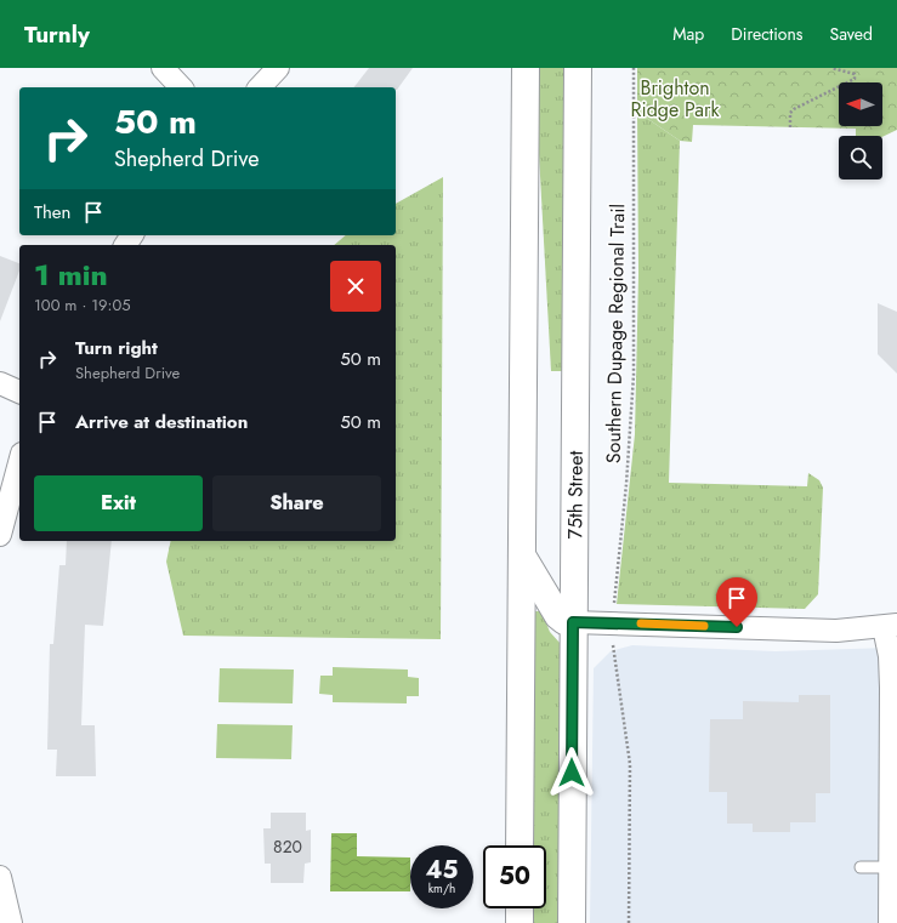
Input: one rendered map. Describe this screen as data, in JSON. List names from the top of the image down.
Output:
{
  "streets": {
    "main road": ["75th Street"],
    "path": ["Southern Dupage Regional Trail"]
  },
  "parks": ["Brighton Ridge Park"],
  "house_numbers": ["820"],
  "north": "left",
  "page": {
    "header": "Turnly",
    "nav": ["Map", "Directions", "Saved"],
    "turn": ["50 m", "Shepherd Drive"],
    "then": "Then",
    "heading": ["1 min", "100 m · 19:05"],
    "list": [
      {
        "name": "Turn right",
        "note": "Shepherd Drive",
        "value": "50 m"
      },
      {
        "name": "Arrive at destination",
        "value": "50 m"
      }
    ],
    "buttons": ["Exit", "Share"],
    "speed": "45 km/h",
    "limit": "50"
  }
}
